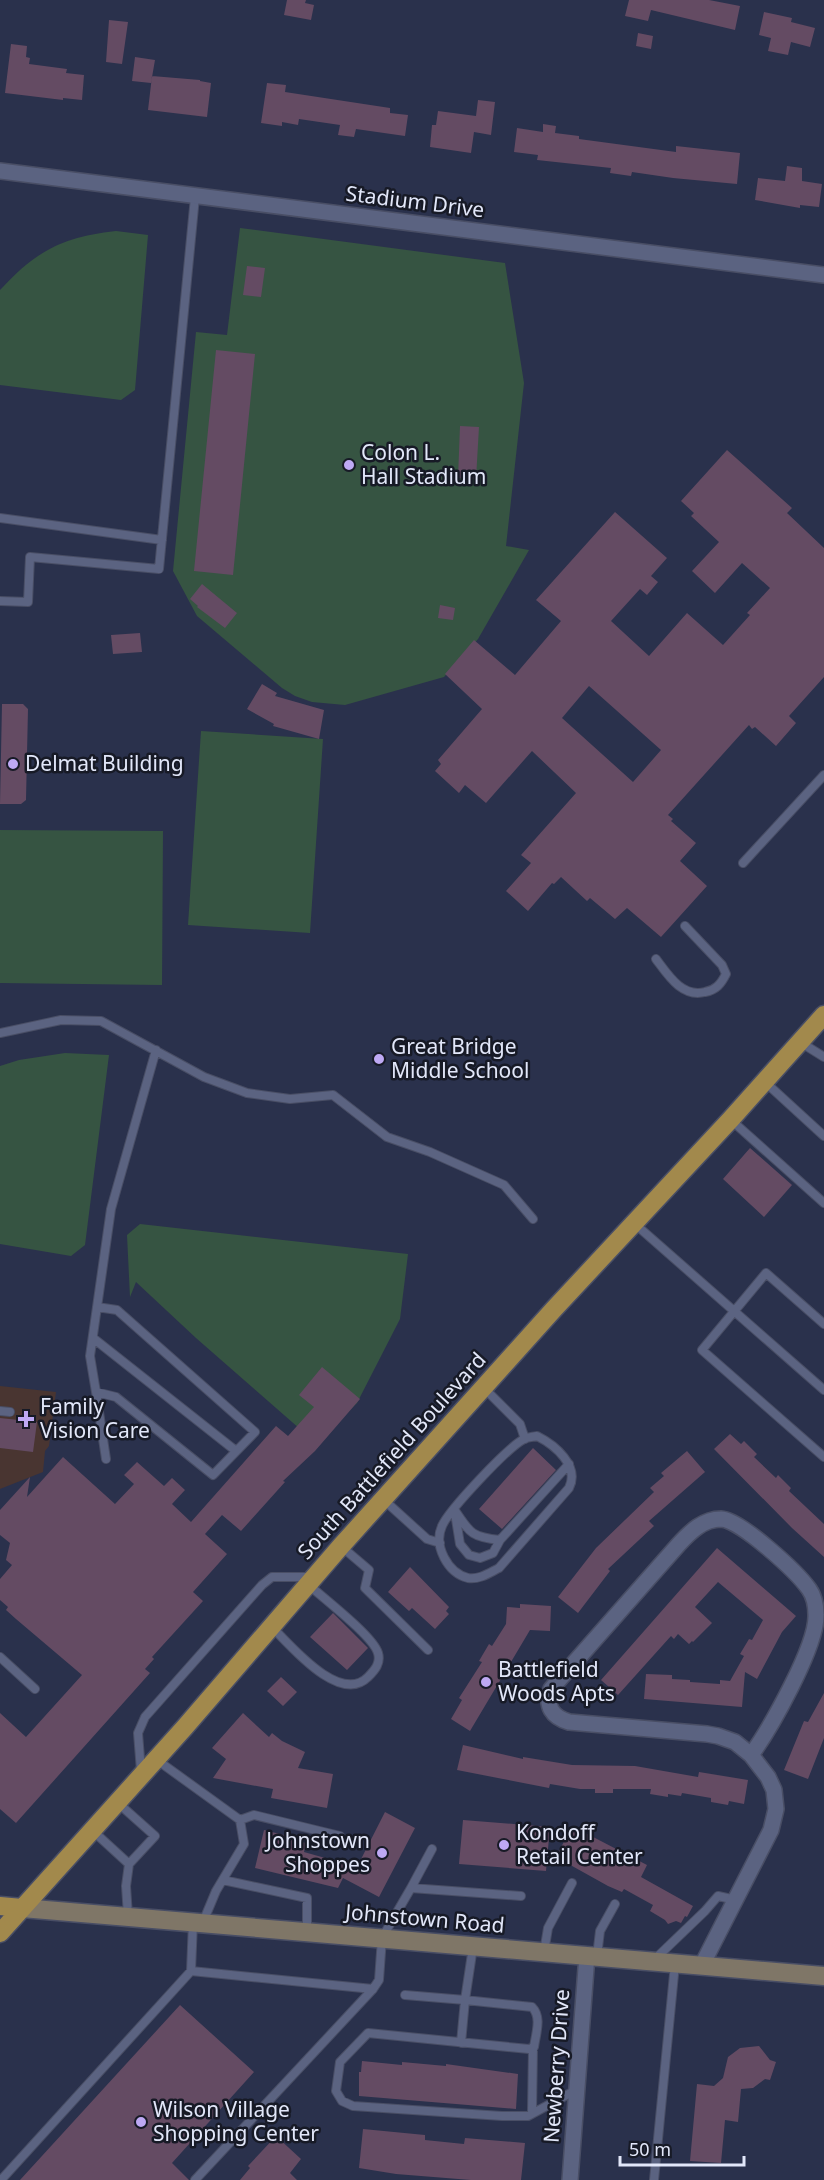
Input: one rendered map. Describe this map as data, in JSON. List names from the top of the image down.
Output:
{
  "streets": {
    "main road": ["South Battlefield Boulevard", "Johnstown Road"],
    "street": ["Stadium Drive", "Newberry Drive"]
  },
  "crossings": [
    ["South Battlefield Boulevard", "Johnstown Road"],
    ["Johnstown Road", "Newberry Drive"]
  ],
  "places": {
    "other": [
      "Colon L. Hall Stadium",
      "Delmat Building",
      "Great Bridge Middle School",
      "Battlefield Woods Apts",
      "Kondoff Retail Center",
      "Johnstown Shoppes",
      "Wilson Village Shopping Center"
    ],
    "health": ["Family Vision Care"]
  },
  "scale_bar": "50 m"
}
